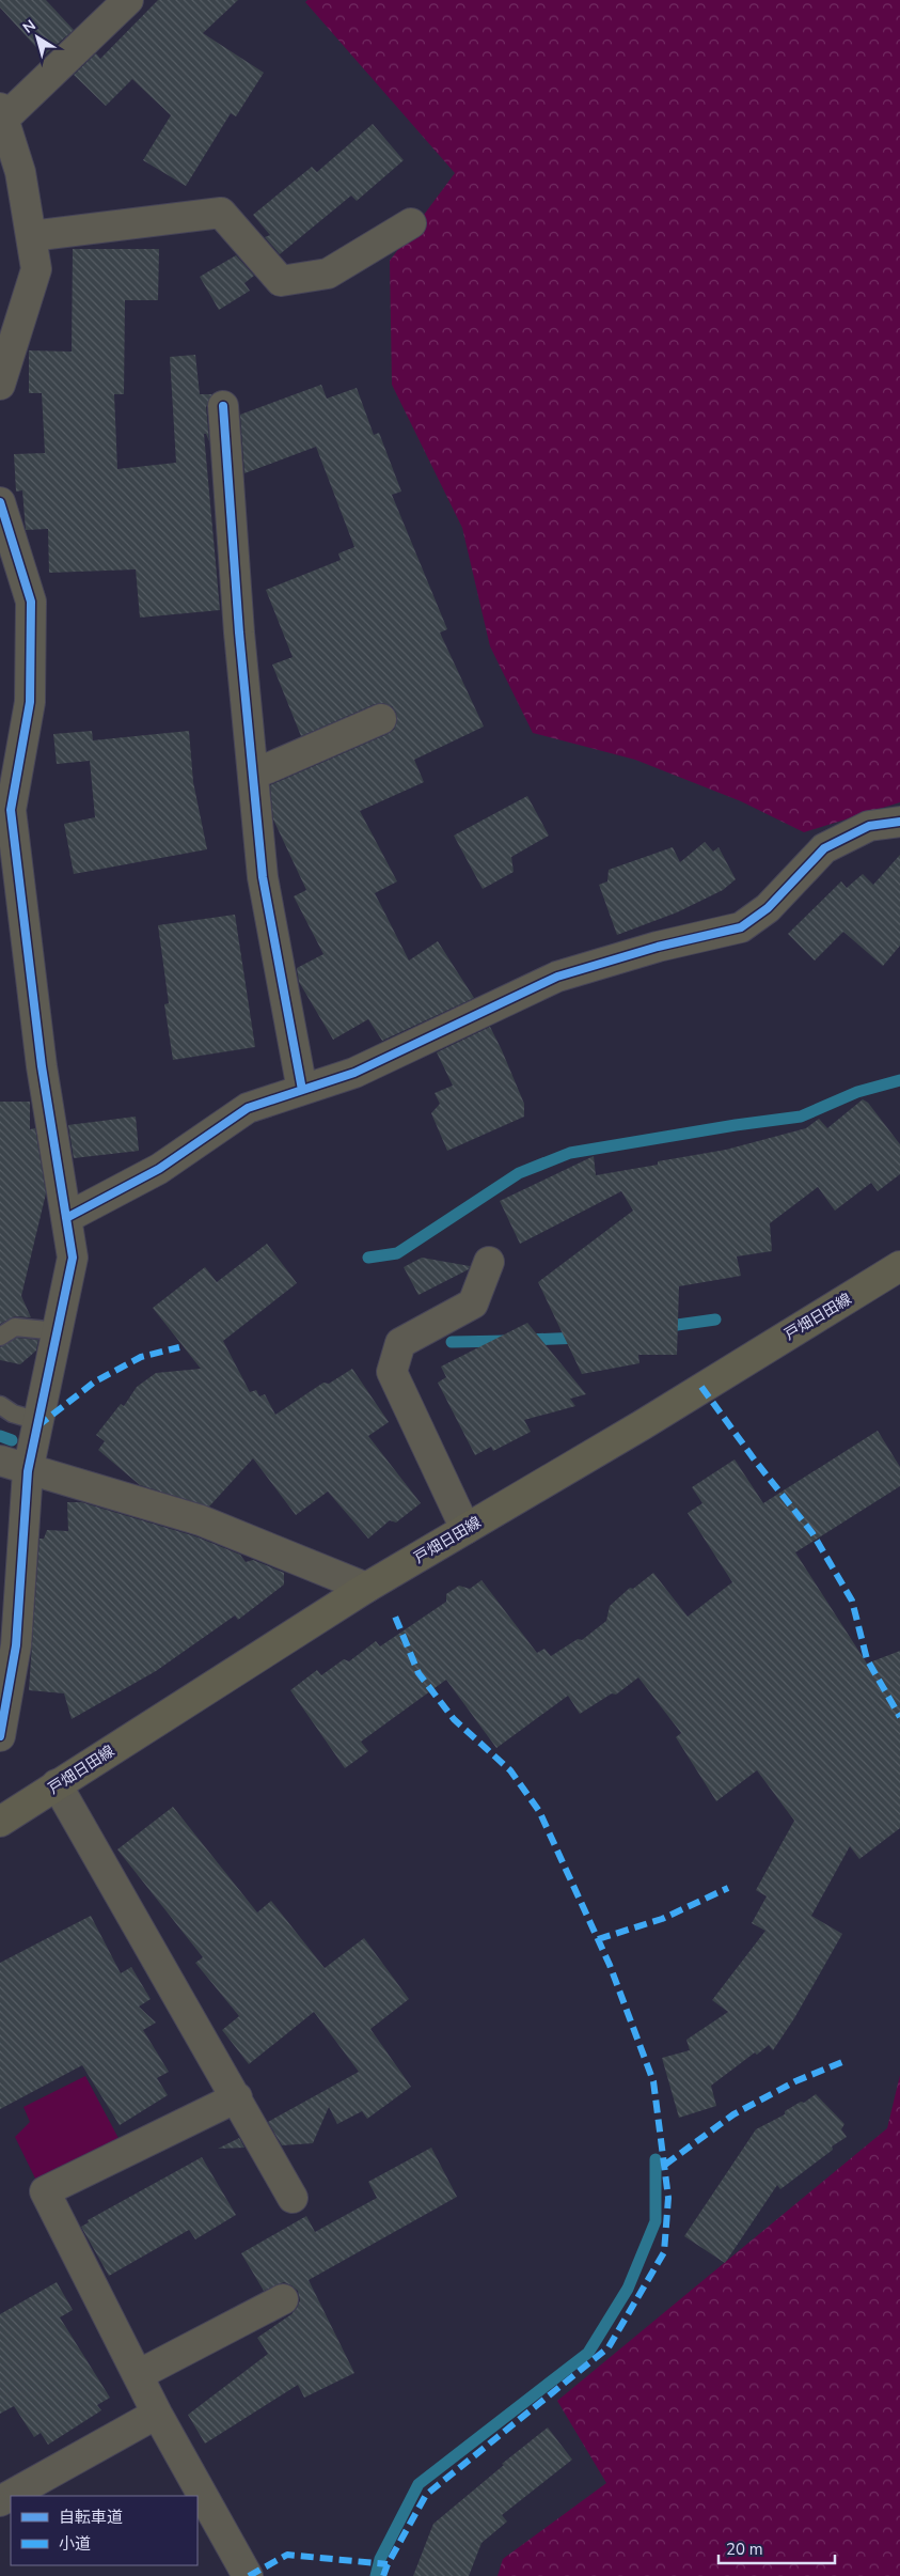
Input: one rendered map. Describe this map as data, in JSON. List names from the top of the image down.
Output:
{
  "streets": {
    "main road": ["戸畑日田線"]
  },
  "legend": ["自転車道", "小道"],
  "scale_bar": "20 m",
  "north": "top left"
}
